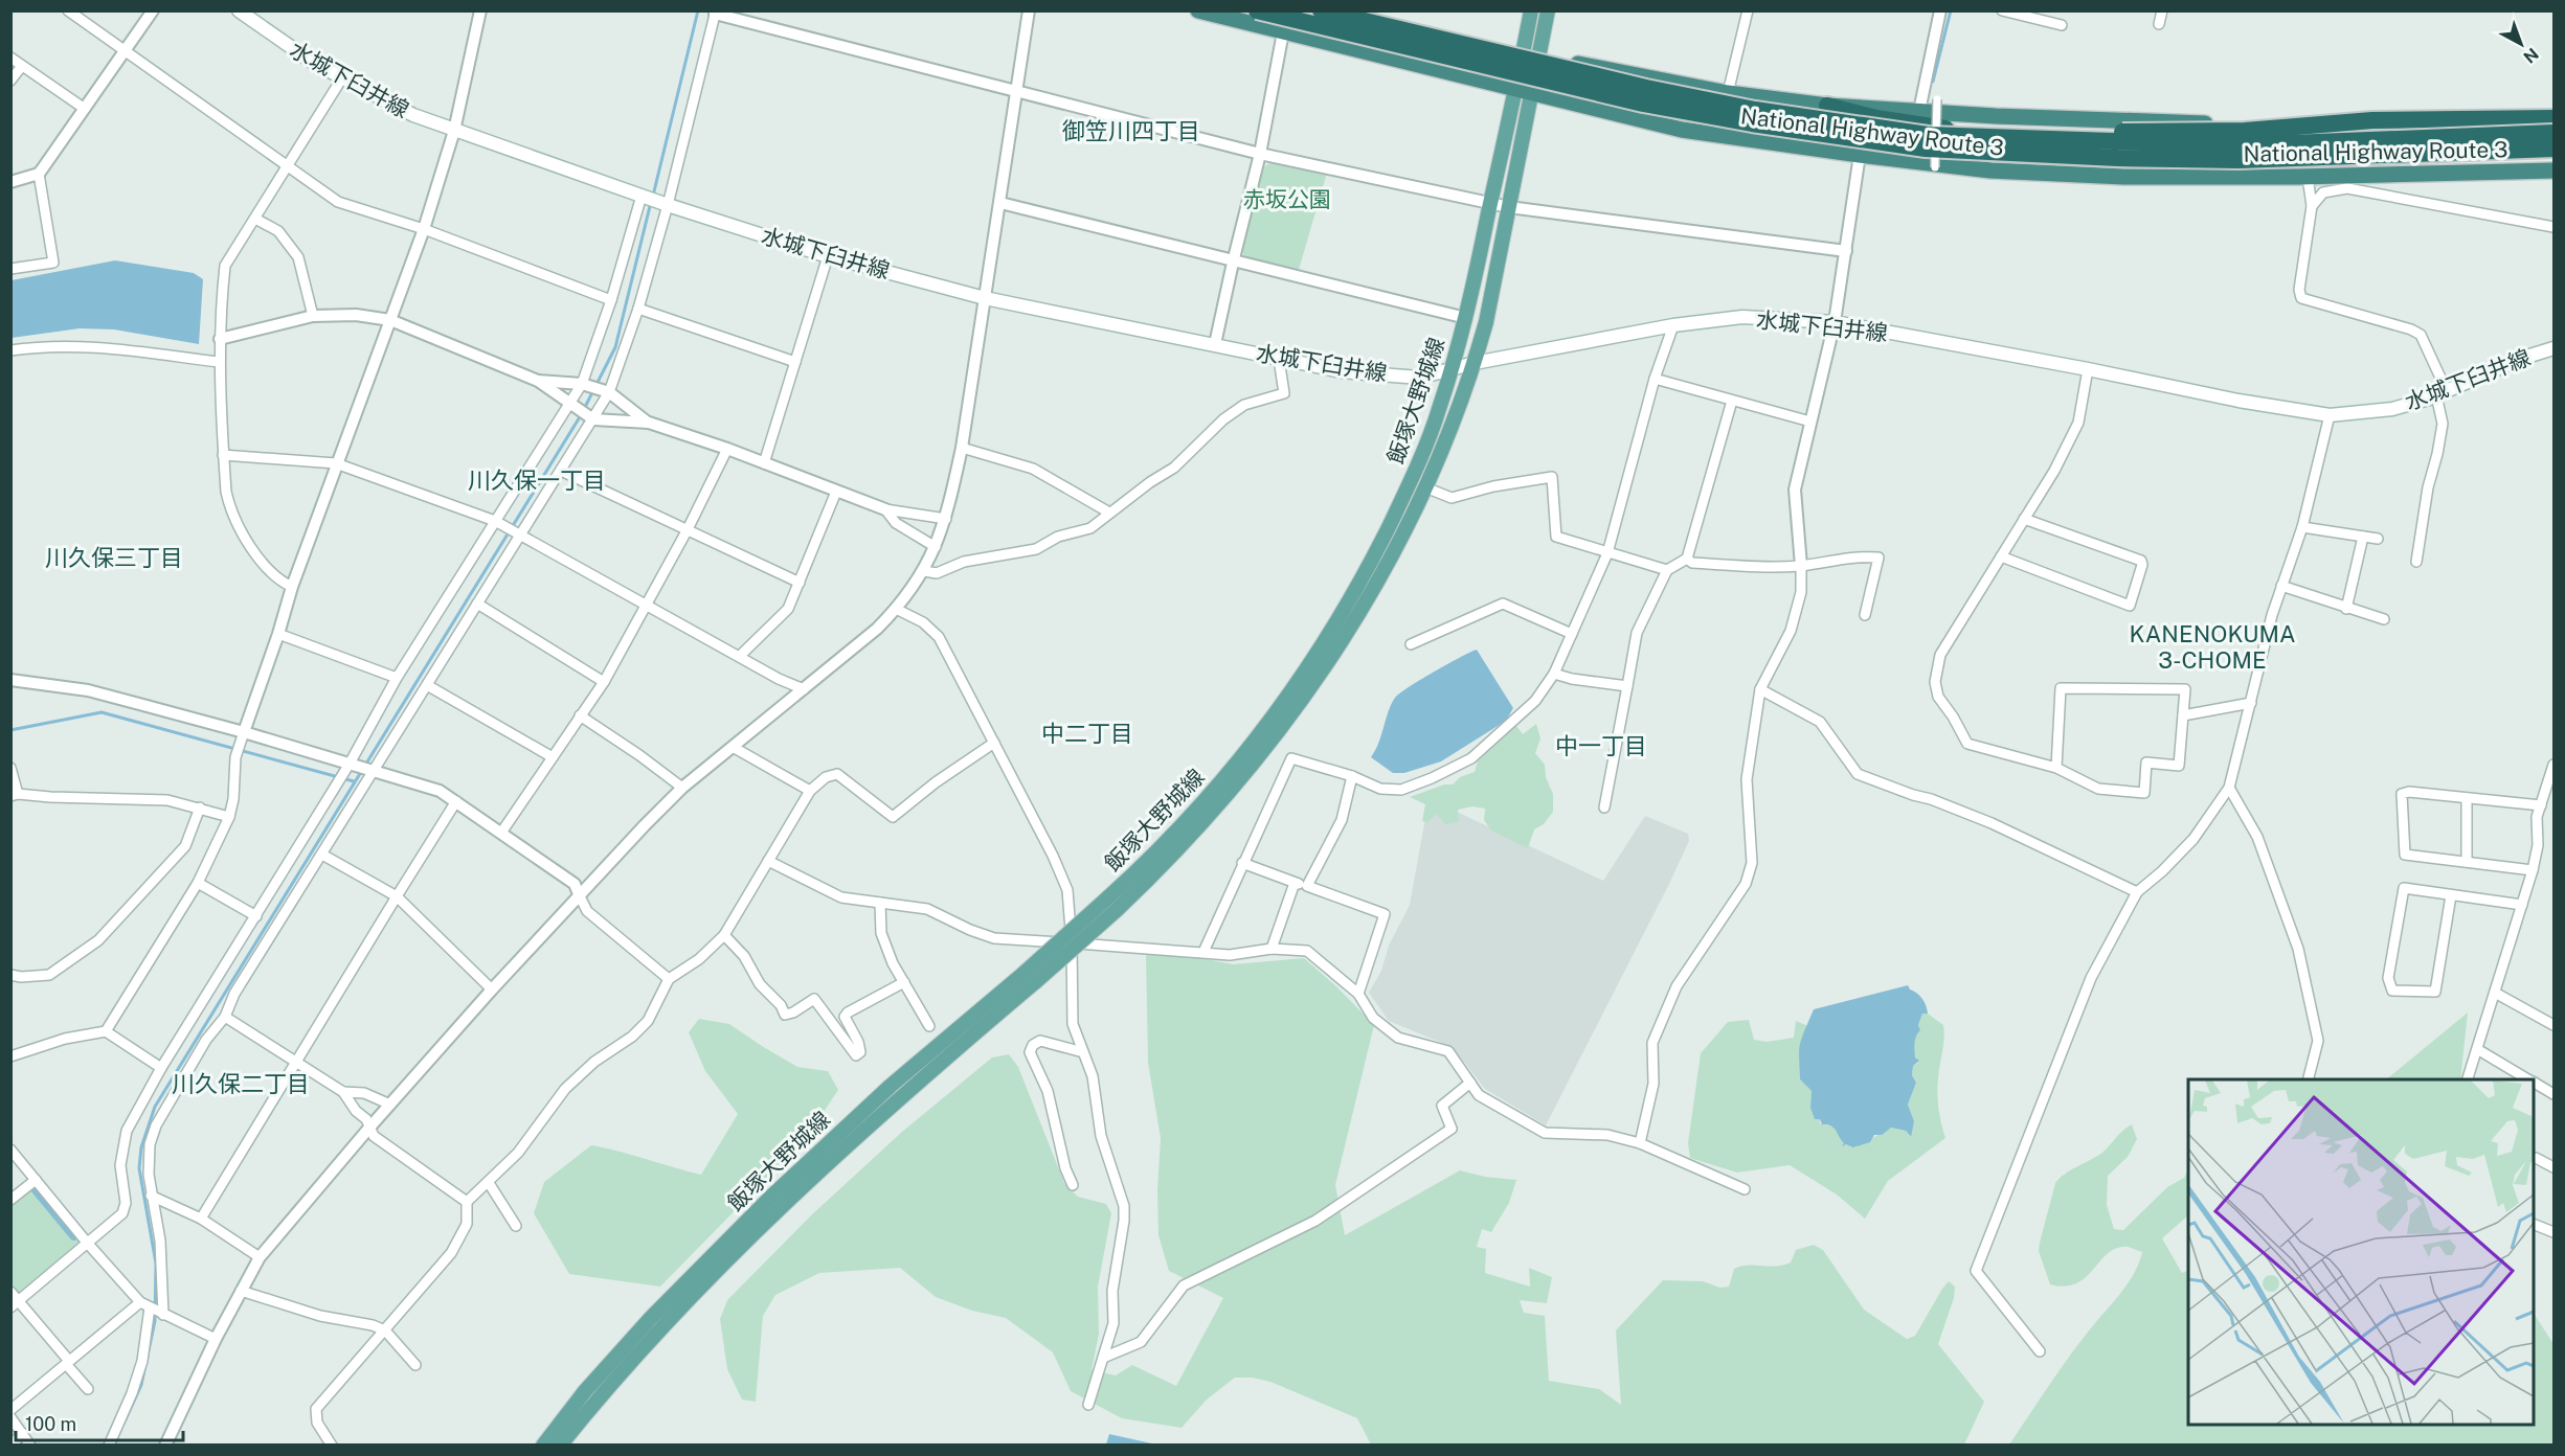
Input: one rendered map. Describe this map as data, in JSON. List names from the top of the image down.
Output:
{
  "streets": {
    "highway": ["National Highway Route 3"],
    "main road": ["水城下臼井線", "飯塚大野城線"]
  },
  "crossings": [
    ["水城下臼井線", "飯塚大野城線"],
    ["National Highway Route 3", "飯塚大野城線"]
  ],
  "districts": [
    "御笠川四丁目",
    "川久保一丁目",
    "川久保三丁目",
    "KANENOKUMA 3-CHOME",
    "中二丁目",
    "中一丁目",
    "川久保二丁目"
  ],
  "parks": ["赤坂公園"],
  "scale_bar": "100 m",
  "north": "bottom right"
}
